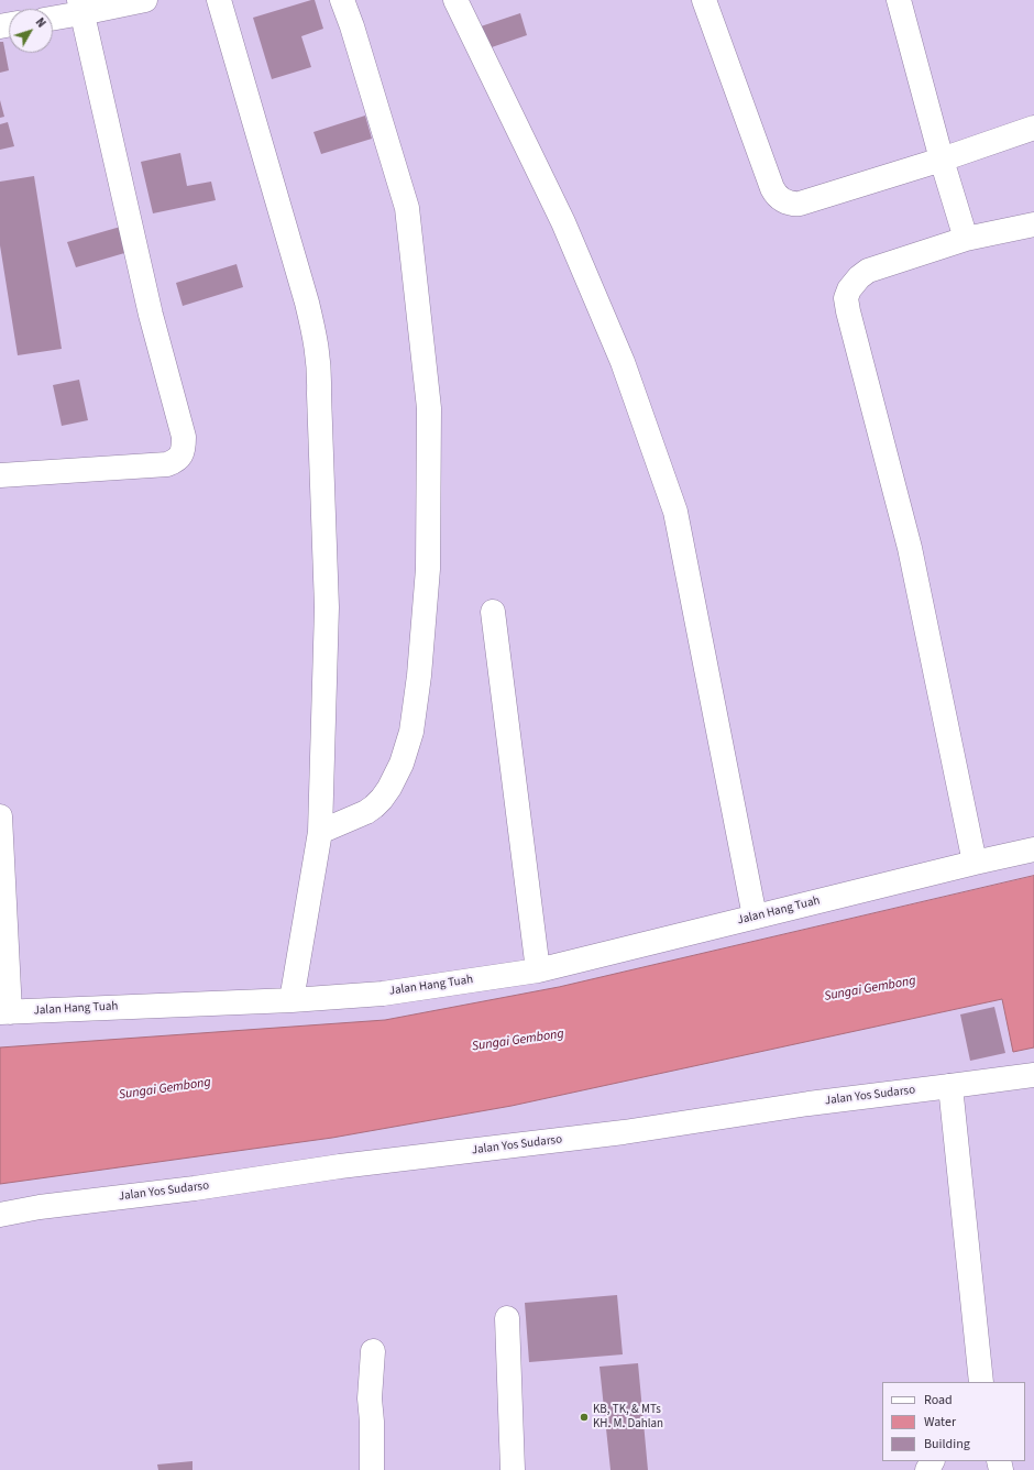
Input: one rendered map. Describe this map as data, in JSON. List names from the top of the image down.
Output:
{
  "streets": {
    "street": ["Jalan Hang Tuah", "Jalan Yos Sudarso"]
  },
  "water": ["Sungai Gembong"],
  "places": ["KB, TK, & MTs KH. M. Dahlan"],
  "legend": ["Road", "Water", "Building"],
  "north": "top right"
}
